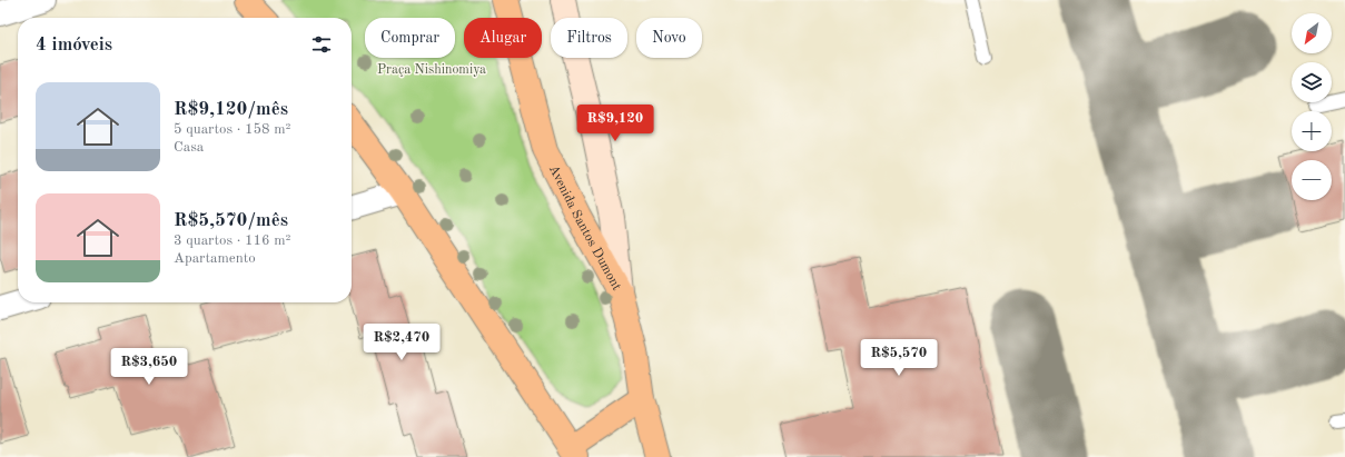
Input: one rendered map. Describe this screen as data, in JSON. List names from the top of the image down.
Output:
{
  "streets": {
    "main road": ["Avenida Santos Dumont"]
  },
  "parks": ["Praça Nishinomiya"],
  "north": "bottom left",
  "page": {
    "map_buttons": ["+", "−"],
    "chip": [
      "Comprar",
      "Alugar",
      "Filtros",
      "Novo"
    ],
    "heading": "4 imóveis",
    "list": [
      {
        "name": "R$9,120/mês",
        "note": "5 quartos · 158 m² · Casa"
      },
      {
        "name": "R$5,570/mês",
        "note": "3 quartos · 116 m² · Apartamento"
      }
    ],
    "price": [
      "R$9,120",
      "R$2,470",
      "R$5,570",
      "R$3,650"
    ]
  }
}
